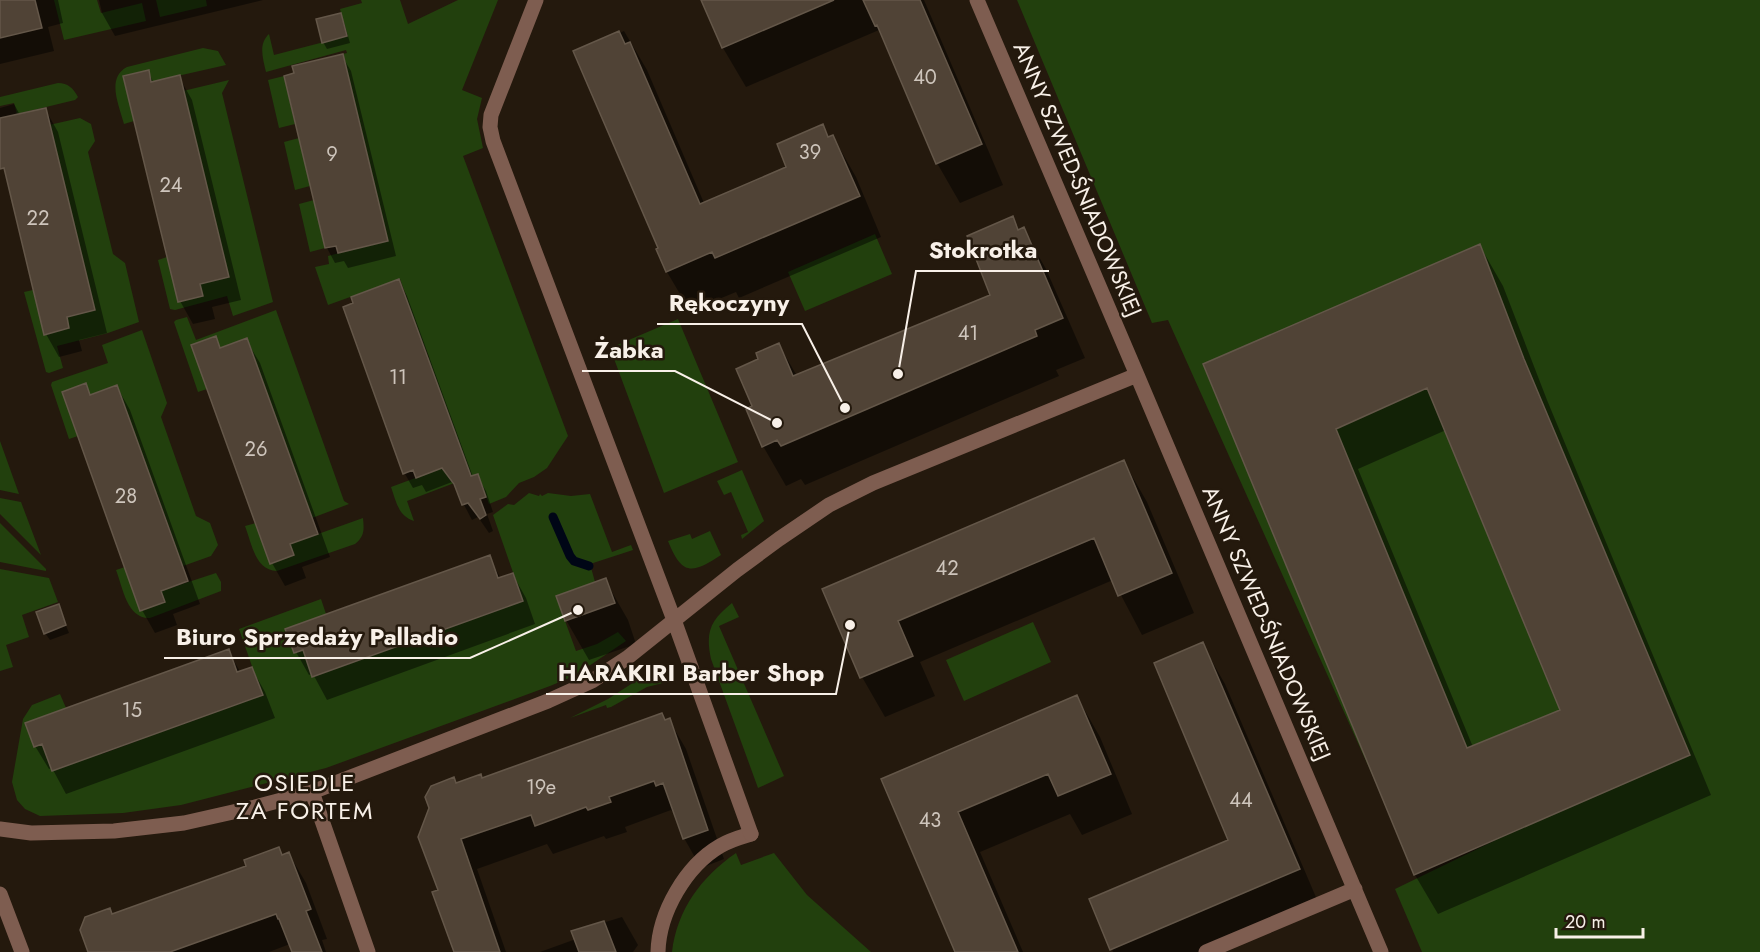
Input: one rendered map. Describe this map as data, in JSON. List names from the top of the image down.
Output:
{
  "streets": {
    "street": ["ANNY SZWED-ŚNIADOWSKIEJ"]
  },
  "districts": ["OSIEDLE ZA FORTEM"],
  "places": [
    "Stokrotka",
    "Rękoczyny",
    "Żabka",
    "Biuro Sprzedaży Palladio",
    "HARAKIRI Barber Shop"
  ],
  "house_numbers": [
    "40",
    "39",
    "9",
    "24",
    "22",
    "41",
    "11",
    "26",
    "28",
    "42",
    "15",
    "19e",
    "44",
    "43"
  ],
  "scale_bar": "20 m"
}
